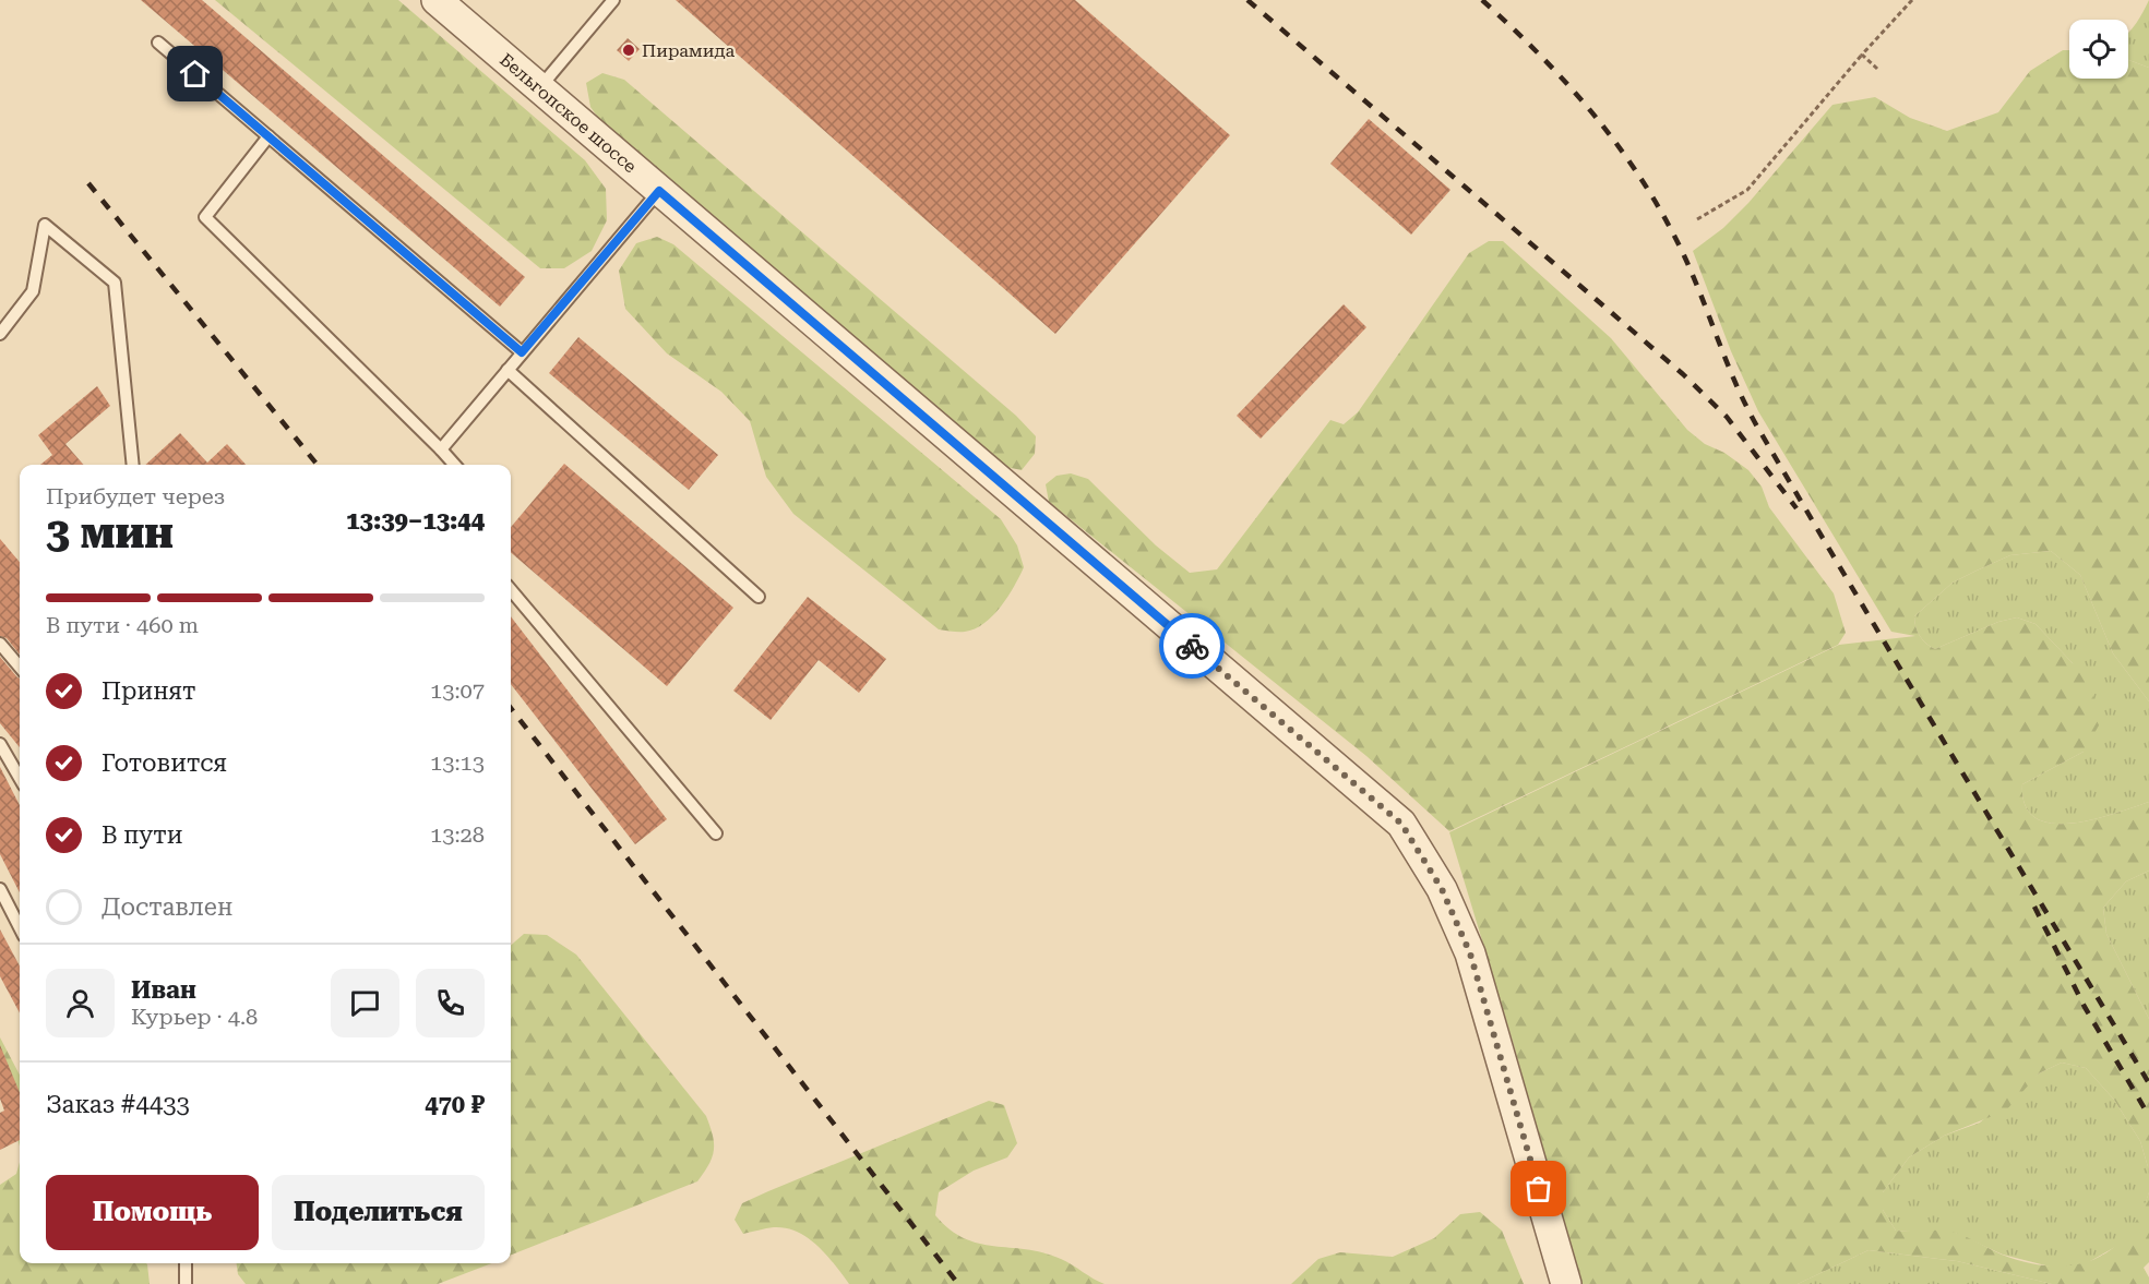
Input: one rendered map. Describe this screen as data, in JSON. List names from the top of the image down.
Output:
{
  "streets": {
    "street": ["Бельгопское шоссе"]
  },
  "places": ["Пирамида"],
  "page": {
    "heading": ["3 мин", "Прибудет через", "13:39–13:44"],
    "panel": [
      "Иван",
      "Курьер · 4.8",
      "Заказ #4433",
      "470 ₽"
    ],
    "bar": "В пути · 460 m",
    "list": [
      ["Принят", "13:07"],
      ["Готовится", "13:13"],
      ["В пути", "13:28"],
      "Доставлен"
    ],
    "buttons": ["Помощь", "Поделиться"]
  }
}
